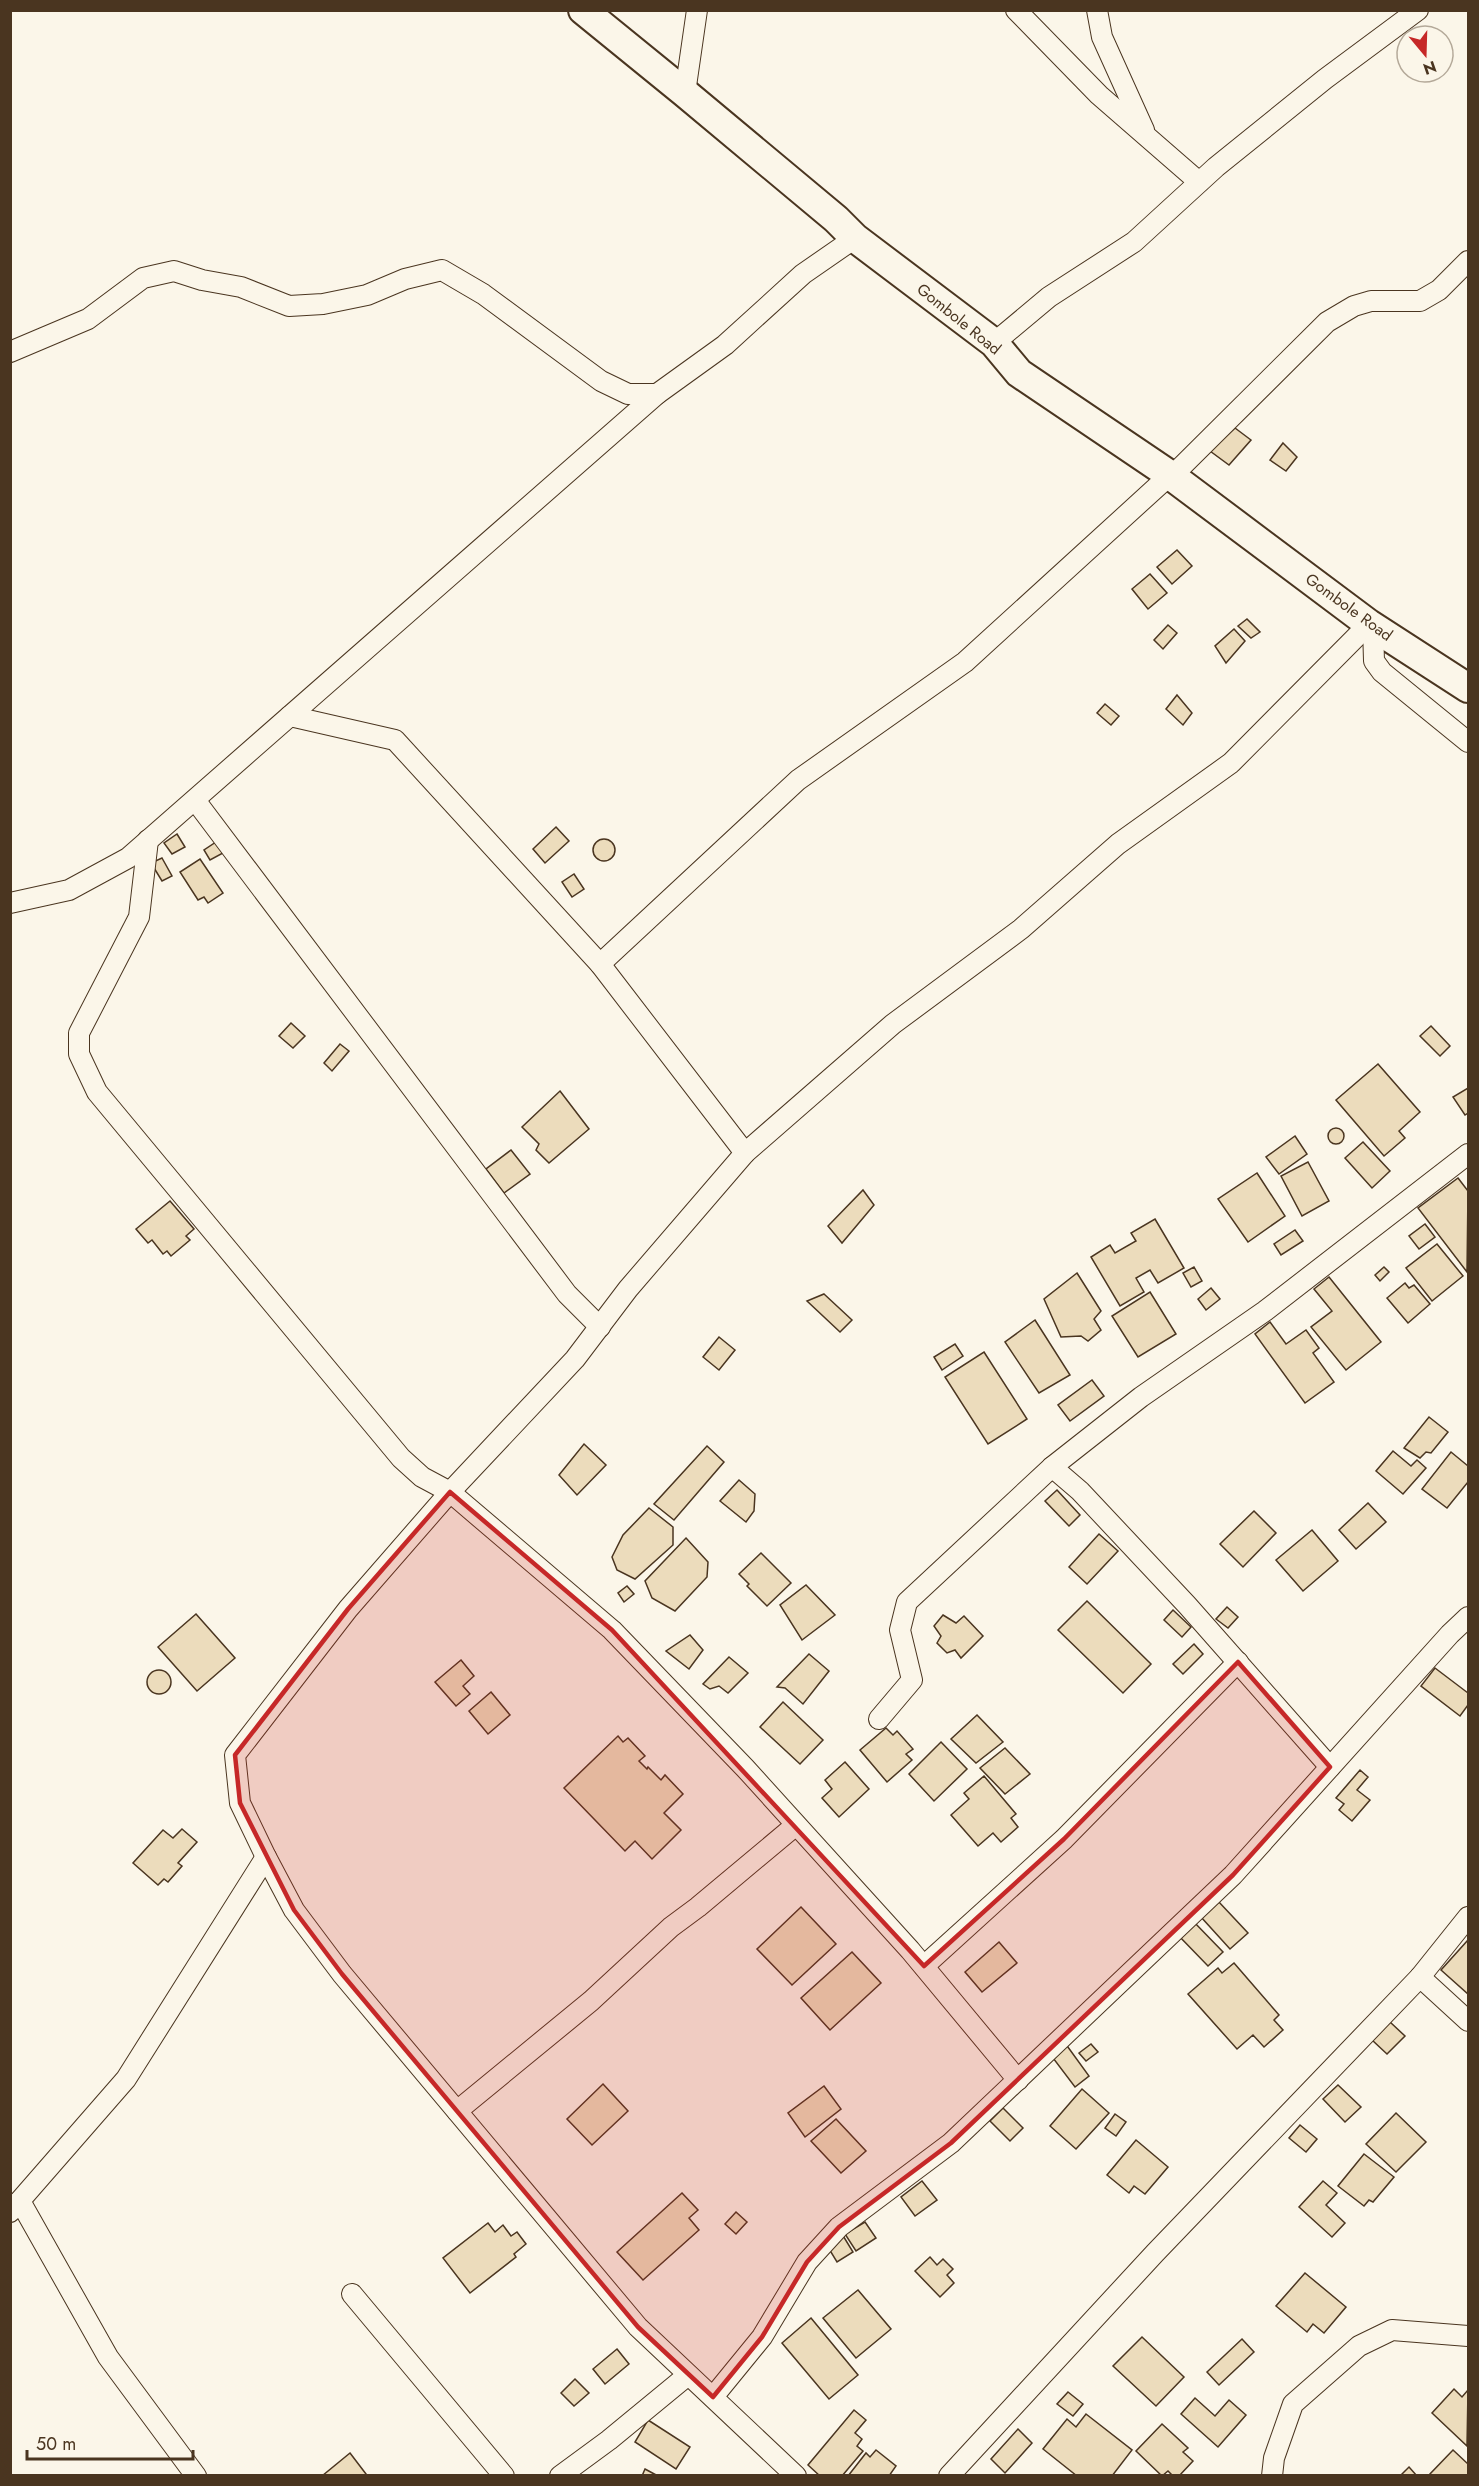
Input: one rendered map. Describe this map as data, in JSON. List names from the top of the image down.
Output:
{
  "streets": {
    "street": ["Gombole Road"]
  },
  "scale_bar": "50 m",
  "north": "bottom"
}
